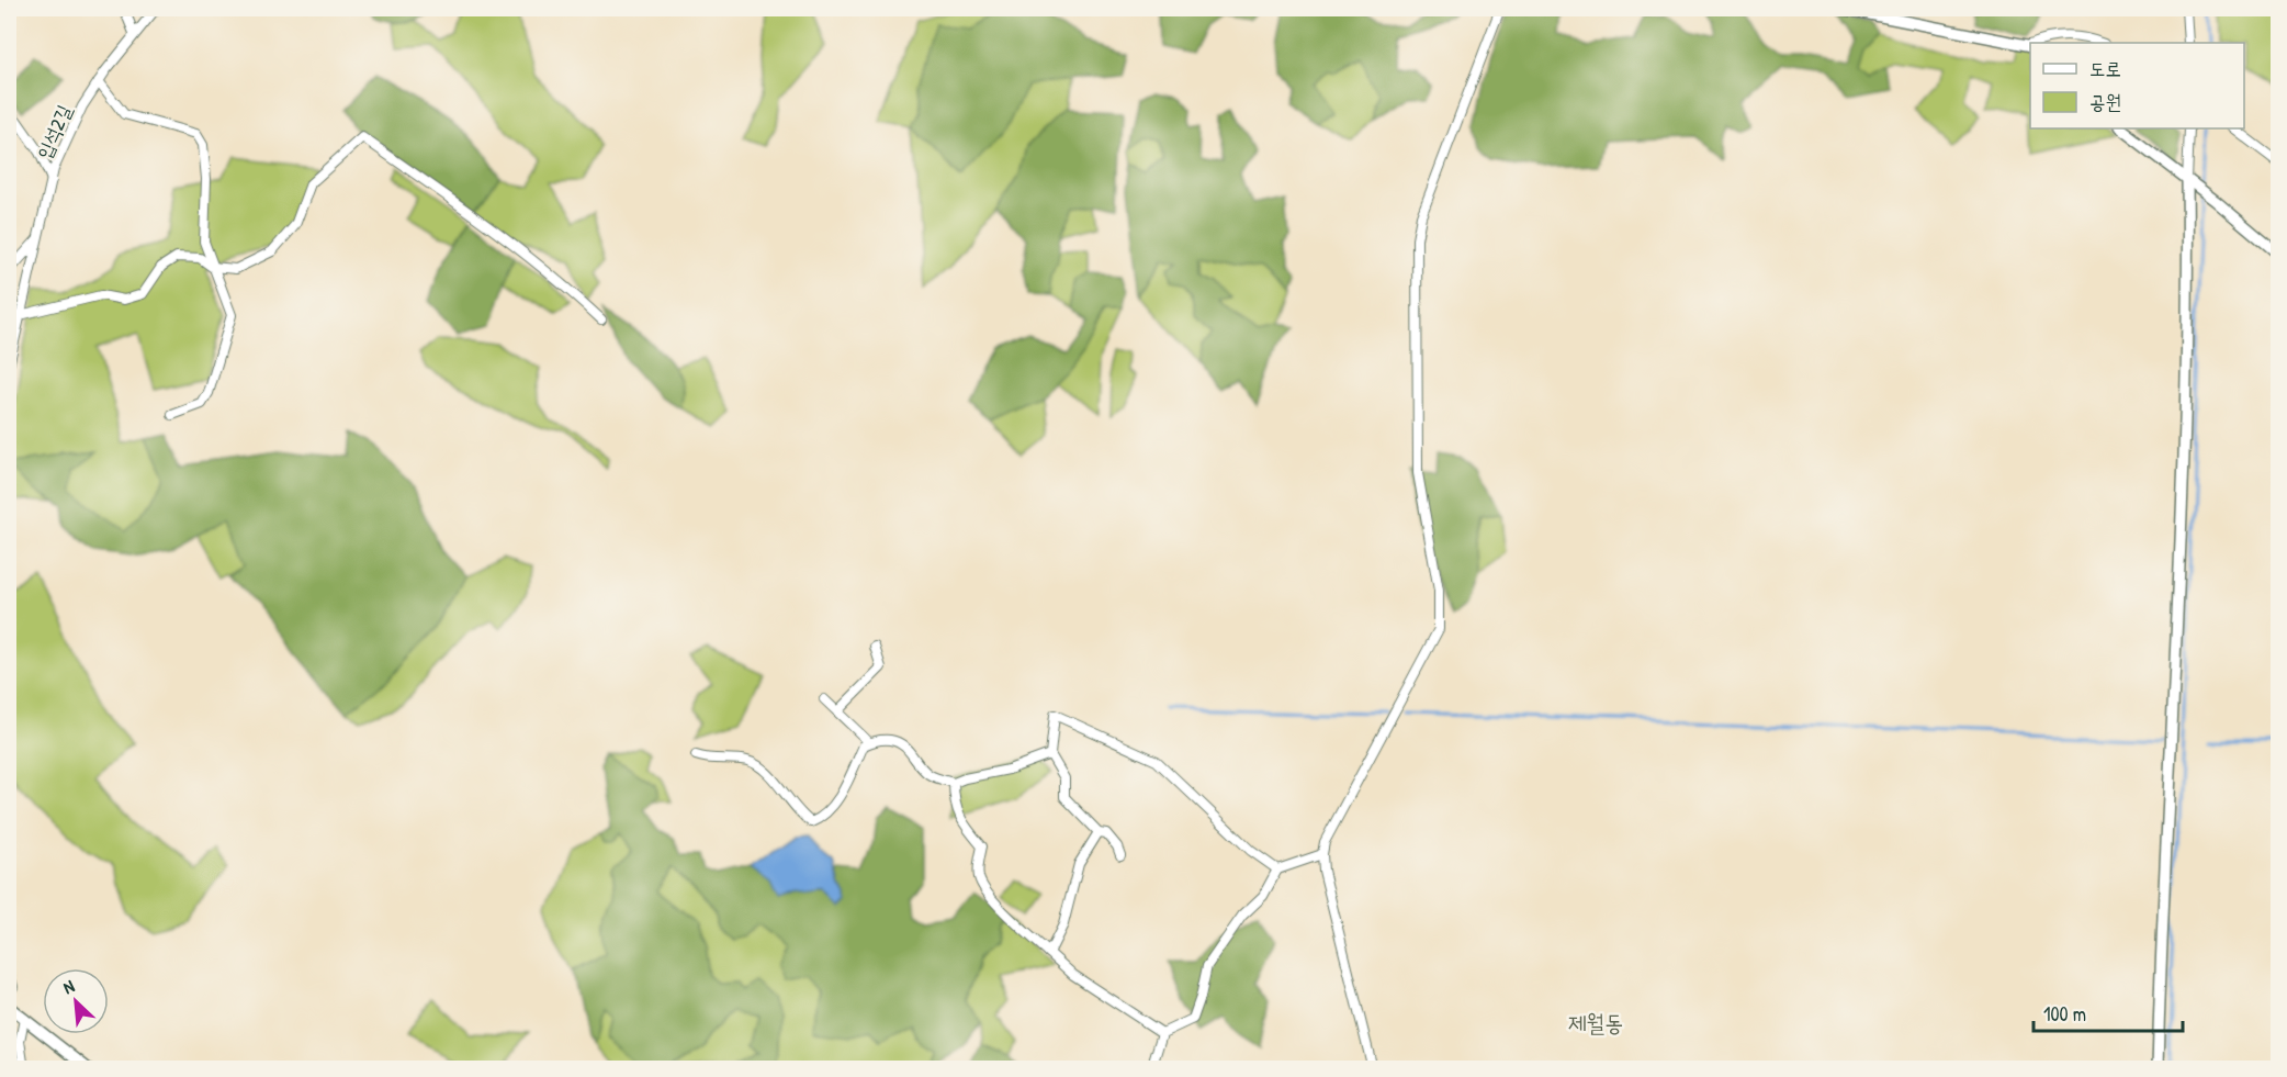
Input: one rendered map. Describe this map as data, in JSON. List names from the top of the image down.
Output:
{
  "streets": {
    "street": ["입석2길"]
  },
  "districts": ["제월동"],
  "legend": ["도로", "공원"],
  "scale_bar": "100 m",
  "north": "top left"
}
